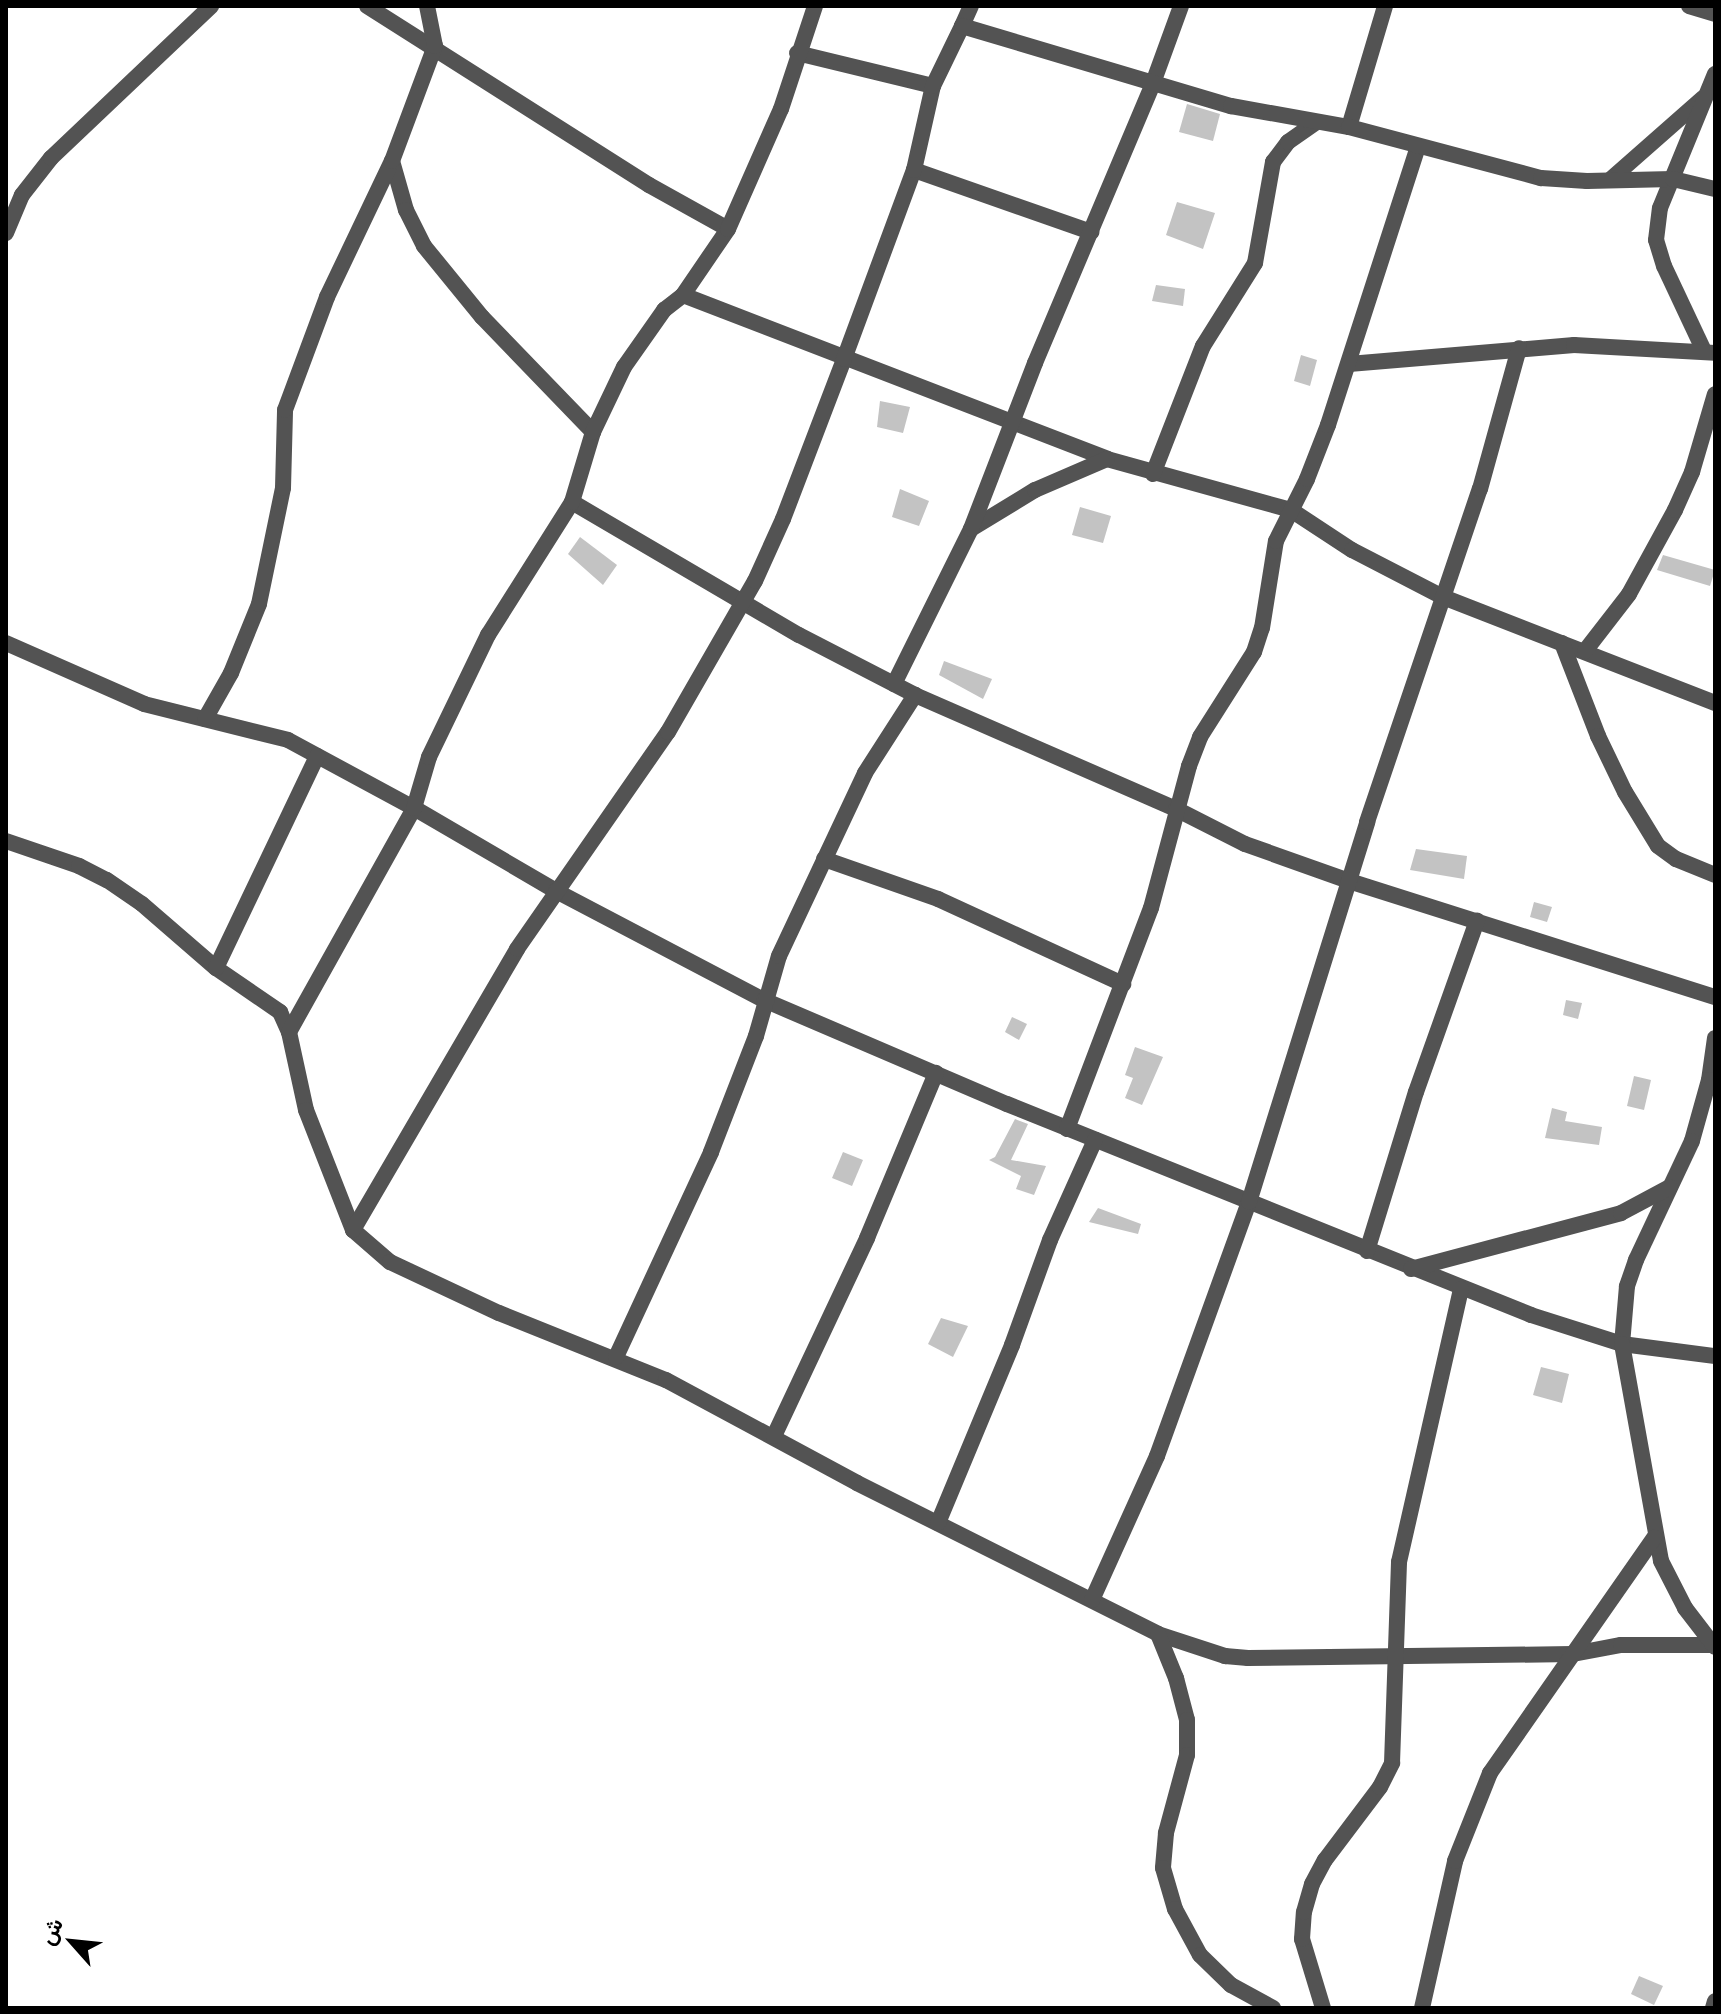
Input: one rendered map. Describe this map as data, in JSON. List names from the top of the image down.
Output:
{
  "north": "top left"
}
